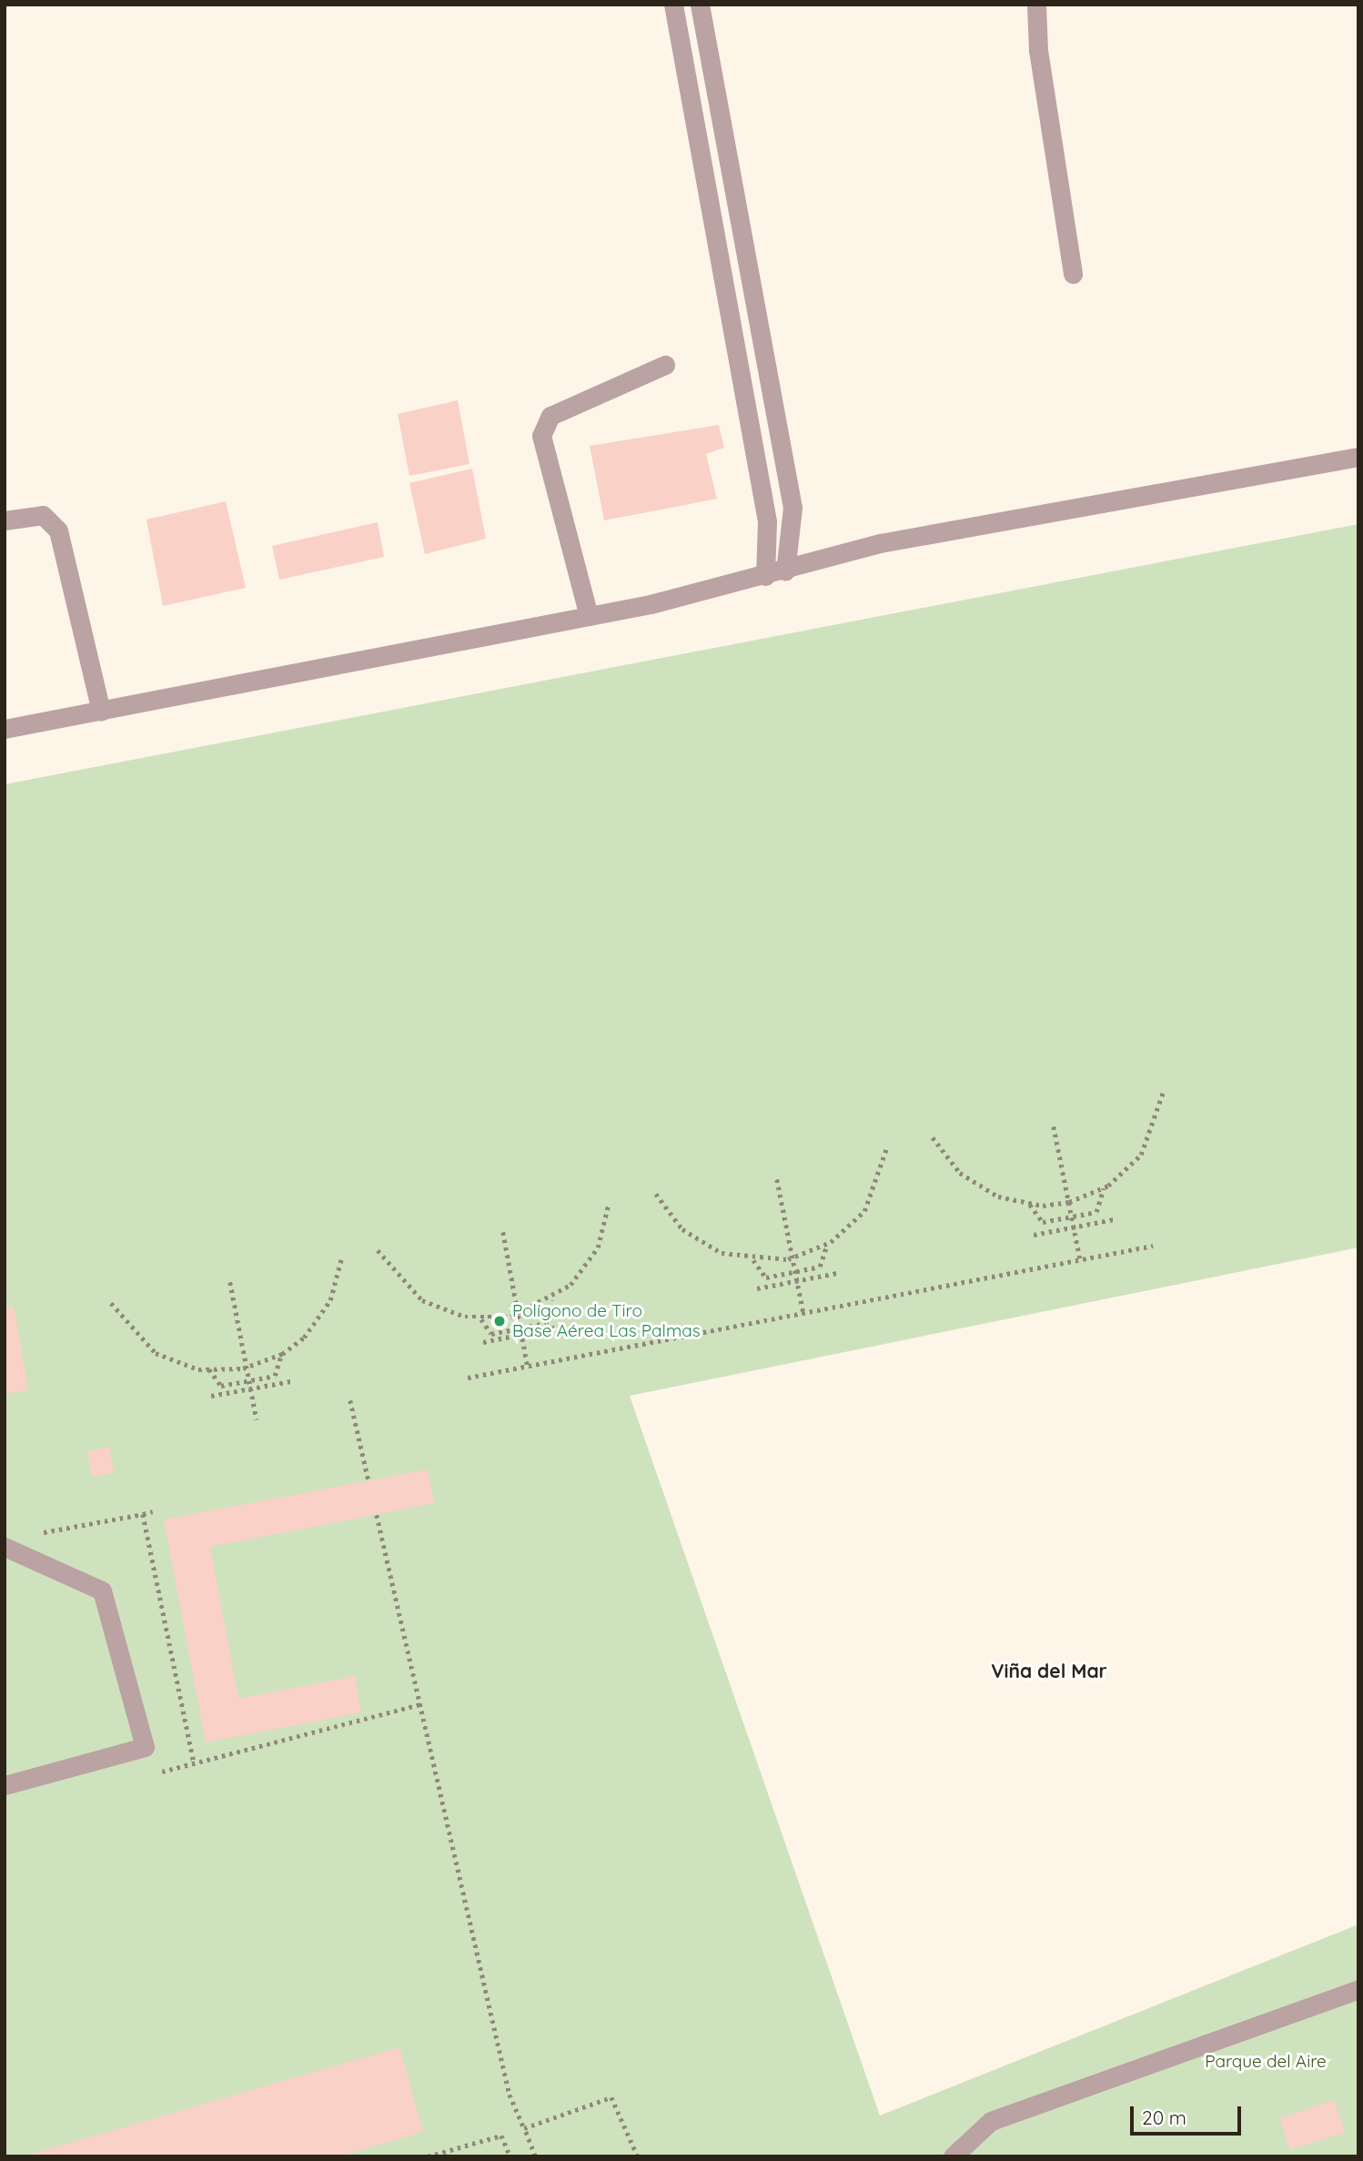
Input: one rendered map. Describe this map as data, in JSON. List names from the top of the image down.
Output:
{
  "districts": ["Viña del Mar"],
  "parks": ["Parque del Aire"],
  "places": ["Polígono de Tiro Base Aérea Las Palmas"],
  "scale_bar": "20 m"
}
